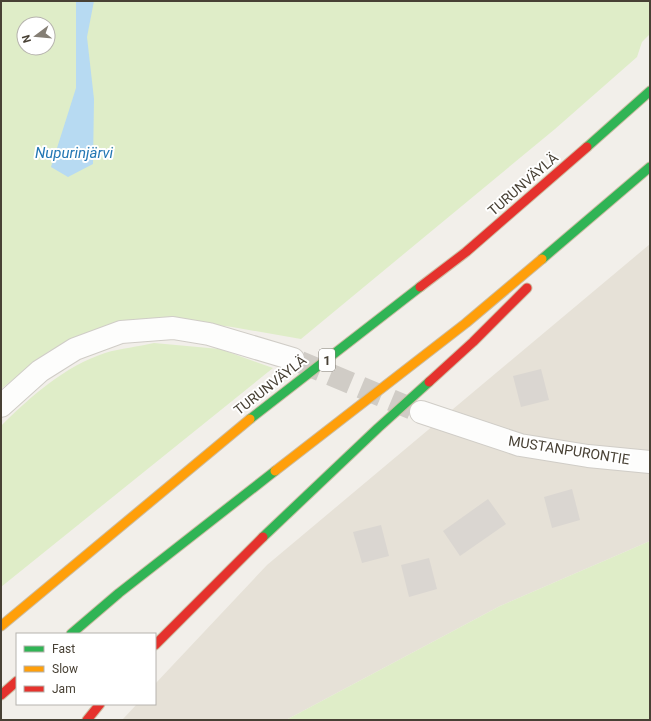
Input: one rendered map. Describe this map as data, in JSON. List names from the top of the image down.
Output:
{
  "streets": {
    "highway": ["TURUNVÄYLÄ", "1"],
    "street": ["MUSTANPURONTIE"]
  },
  "water": ["Nupurinjärvi"],
  "legend": ["Fast", "Slow", "Jam"],
  "north": "left"
}
